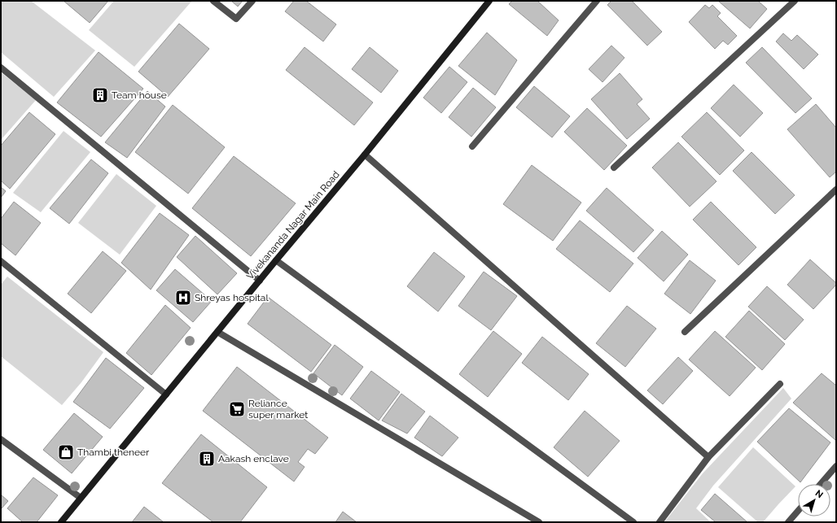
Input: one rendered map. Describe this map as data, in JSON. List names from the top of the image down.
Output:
{
  "streets": {
    "main road": ["Vivekananda Nagar Main Road"]
  },
  "places": {
    "building": ["Team house", "Aakash enclave"],
    "hospital": ["Shreyas hospital"],
    "supermarket": ["Reliance super market"],
    "shop": ["Thambi theneer"]
  },
  "north": "top right"
}
